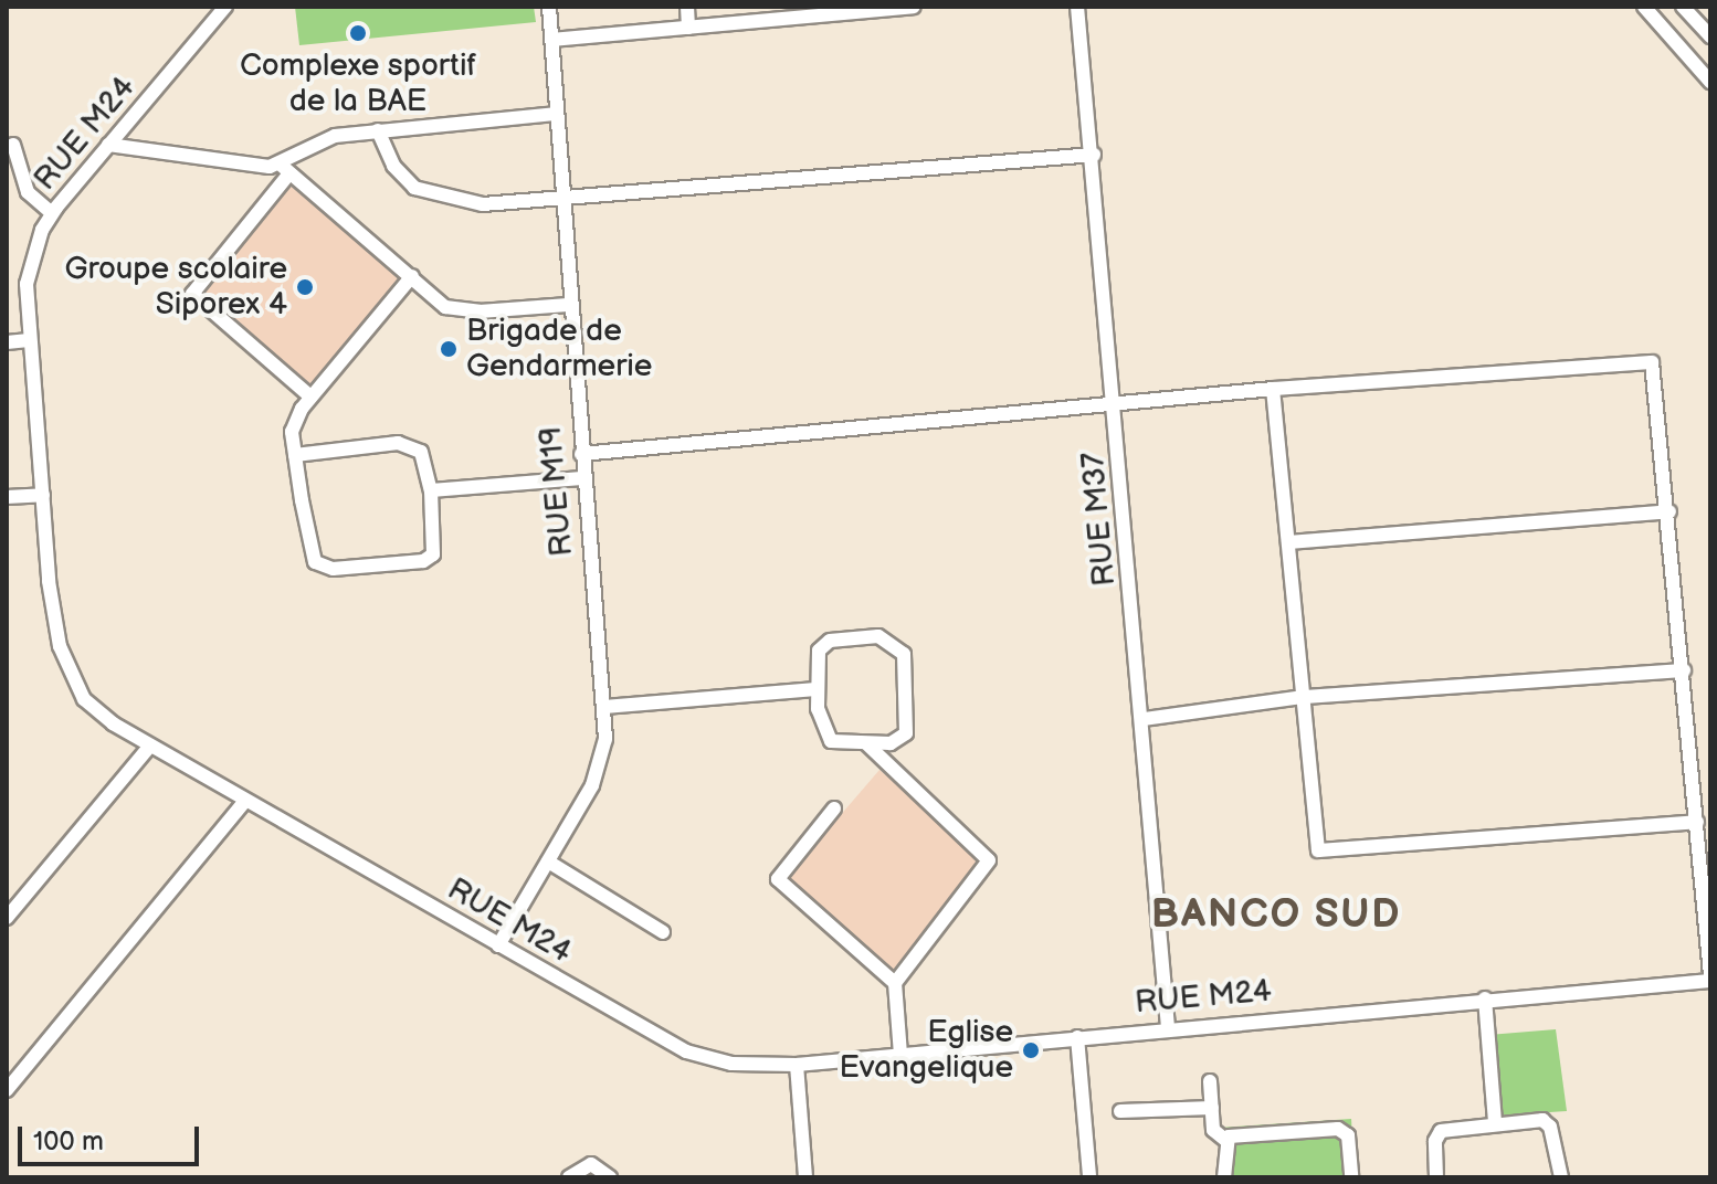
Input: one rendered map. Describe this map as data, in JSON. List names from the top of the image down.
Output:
{
  "streets": {
    "street": ["RUE M24", "RUE M19", "RUE M37"]
  },
  "crossings": [
    ["RUE M24", "RUE M19"],
    ["RUE M24", "RUE M37"]
  ],
  "districts": ["BANCO SUD"],
  "places": [
    "Complexe sportif de la BAE",
    "Groupe scolaire Siporex 4",
    "Brigade de Gendarmerie",
    "Eglise Evangelique"
  ],
  "scale_bar": "100 m"
}
